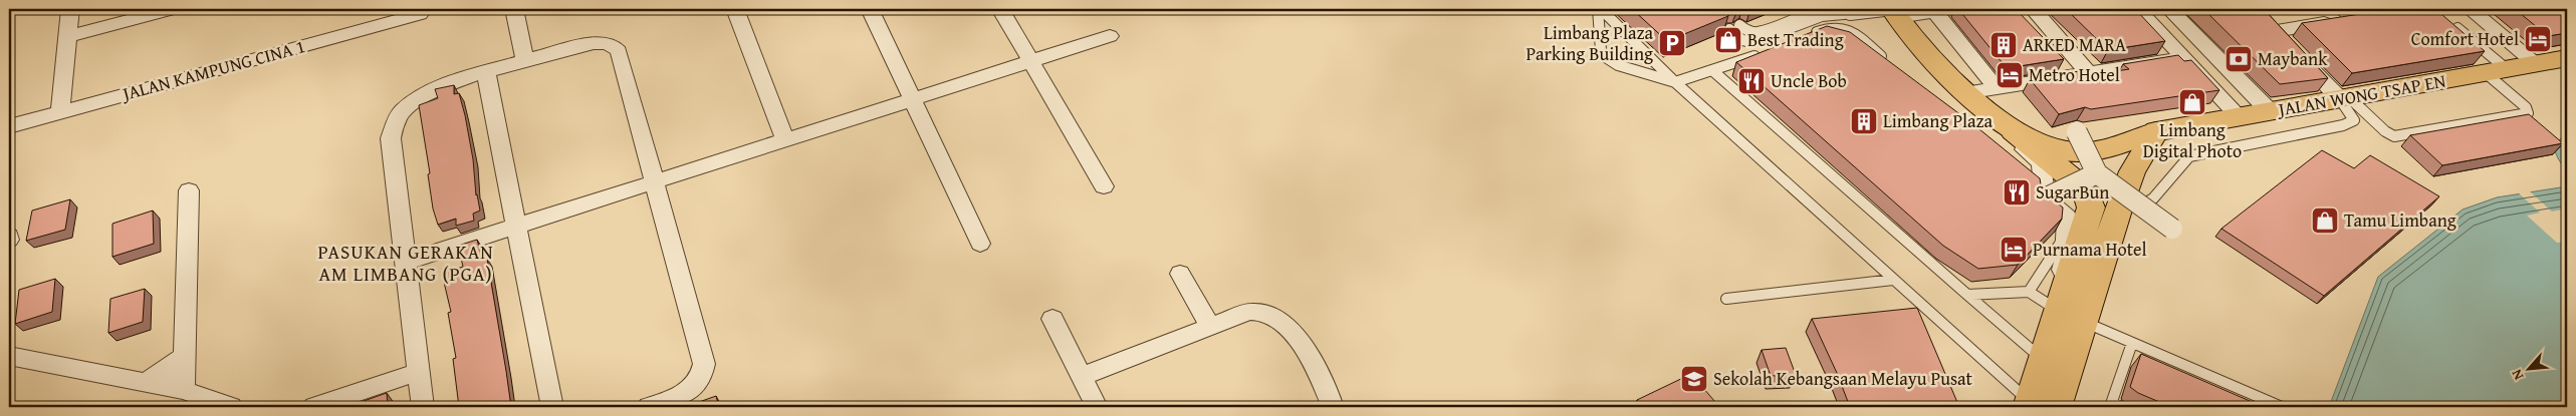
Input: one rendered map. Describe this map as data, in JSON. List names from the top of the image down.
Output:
{
  "streets": {
    "main road": ["JALAN WONG TSAP EN"],
    "street": ["JALAN KAMPUNG CINA 1"]
  },
  "districts": ["PASUKAN GERAKAN AM LIMBANG (PGA)"],
  "places": {
    "hotel": ["Comfort Hotel", "Metro Hotel", "Purnama Hotel"],
    "shop": ["Best Trading", "Limbang Digital Photo", "Tamu Limbang"],
    "parking": ["Limbang Plaza Parking Building"],
    "building": ["ARKED MARA", "Limbang Plaza"],
    "bank": ["Maybank"],
    "restaurant": ["Uncle Bob", "SugarBun"],
    "school or university": ["Sekolah Kebangsaan Melayu Pusat"]
  },
  "north": "bottom left"
}
